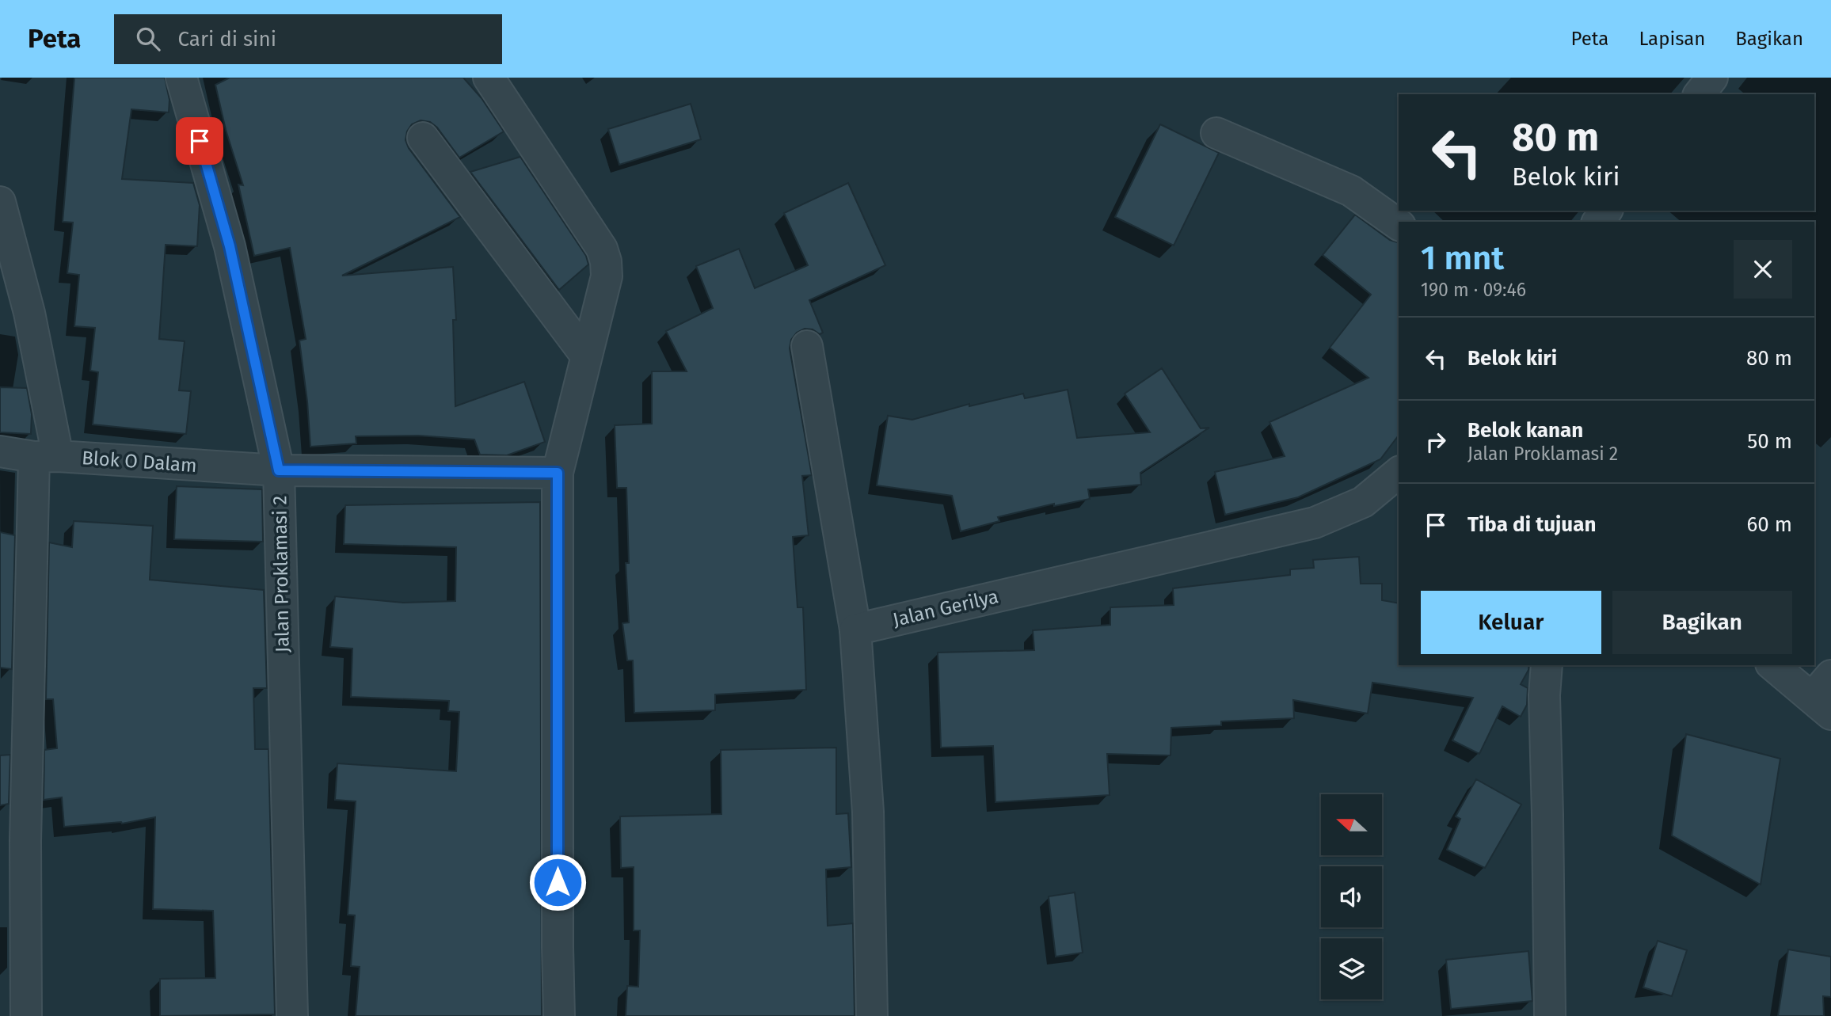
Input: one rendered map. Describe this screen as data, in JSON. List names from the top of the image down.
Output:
{
  "streets": {
    "street": ["Blok O Dalam", "Jalan Proklamasi 2", "Jalan Gerilya"]
  },
  "crossings": [
    ["Blok O Dalam", "Jalan Proklamasi 2"]
  ],
  "north": "left",
  "page": {
    "header": "Peta",
    "search": "Cari di sini",
    "nav": ["Peta", "Lapisan", "Bagikan"],
    "turn": ["80 m", "Belok kiri"],
    "heading": ["1 mnt", "190 m · 09:46"],
    "list": [
      {
        "name": "Belok kiri",
        "value": "80 m"
      },
      {
        "name": "Belok kanan",
        "note": "Jalan Proklamasi 2",
        "value": "50 m"
      },
      {
        "name": "Tiba di tujuan",
        "value": "60 m"
      }
    ],
    "buttons": ["Keluar", "Bagikan"]
  }
}
